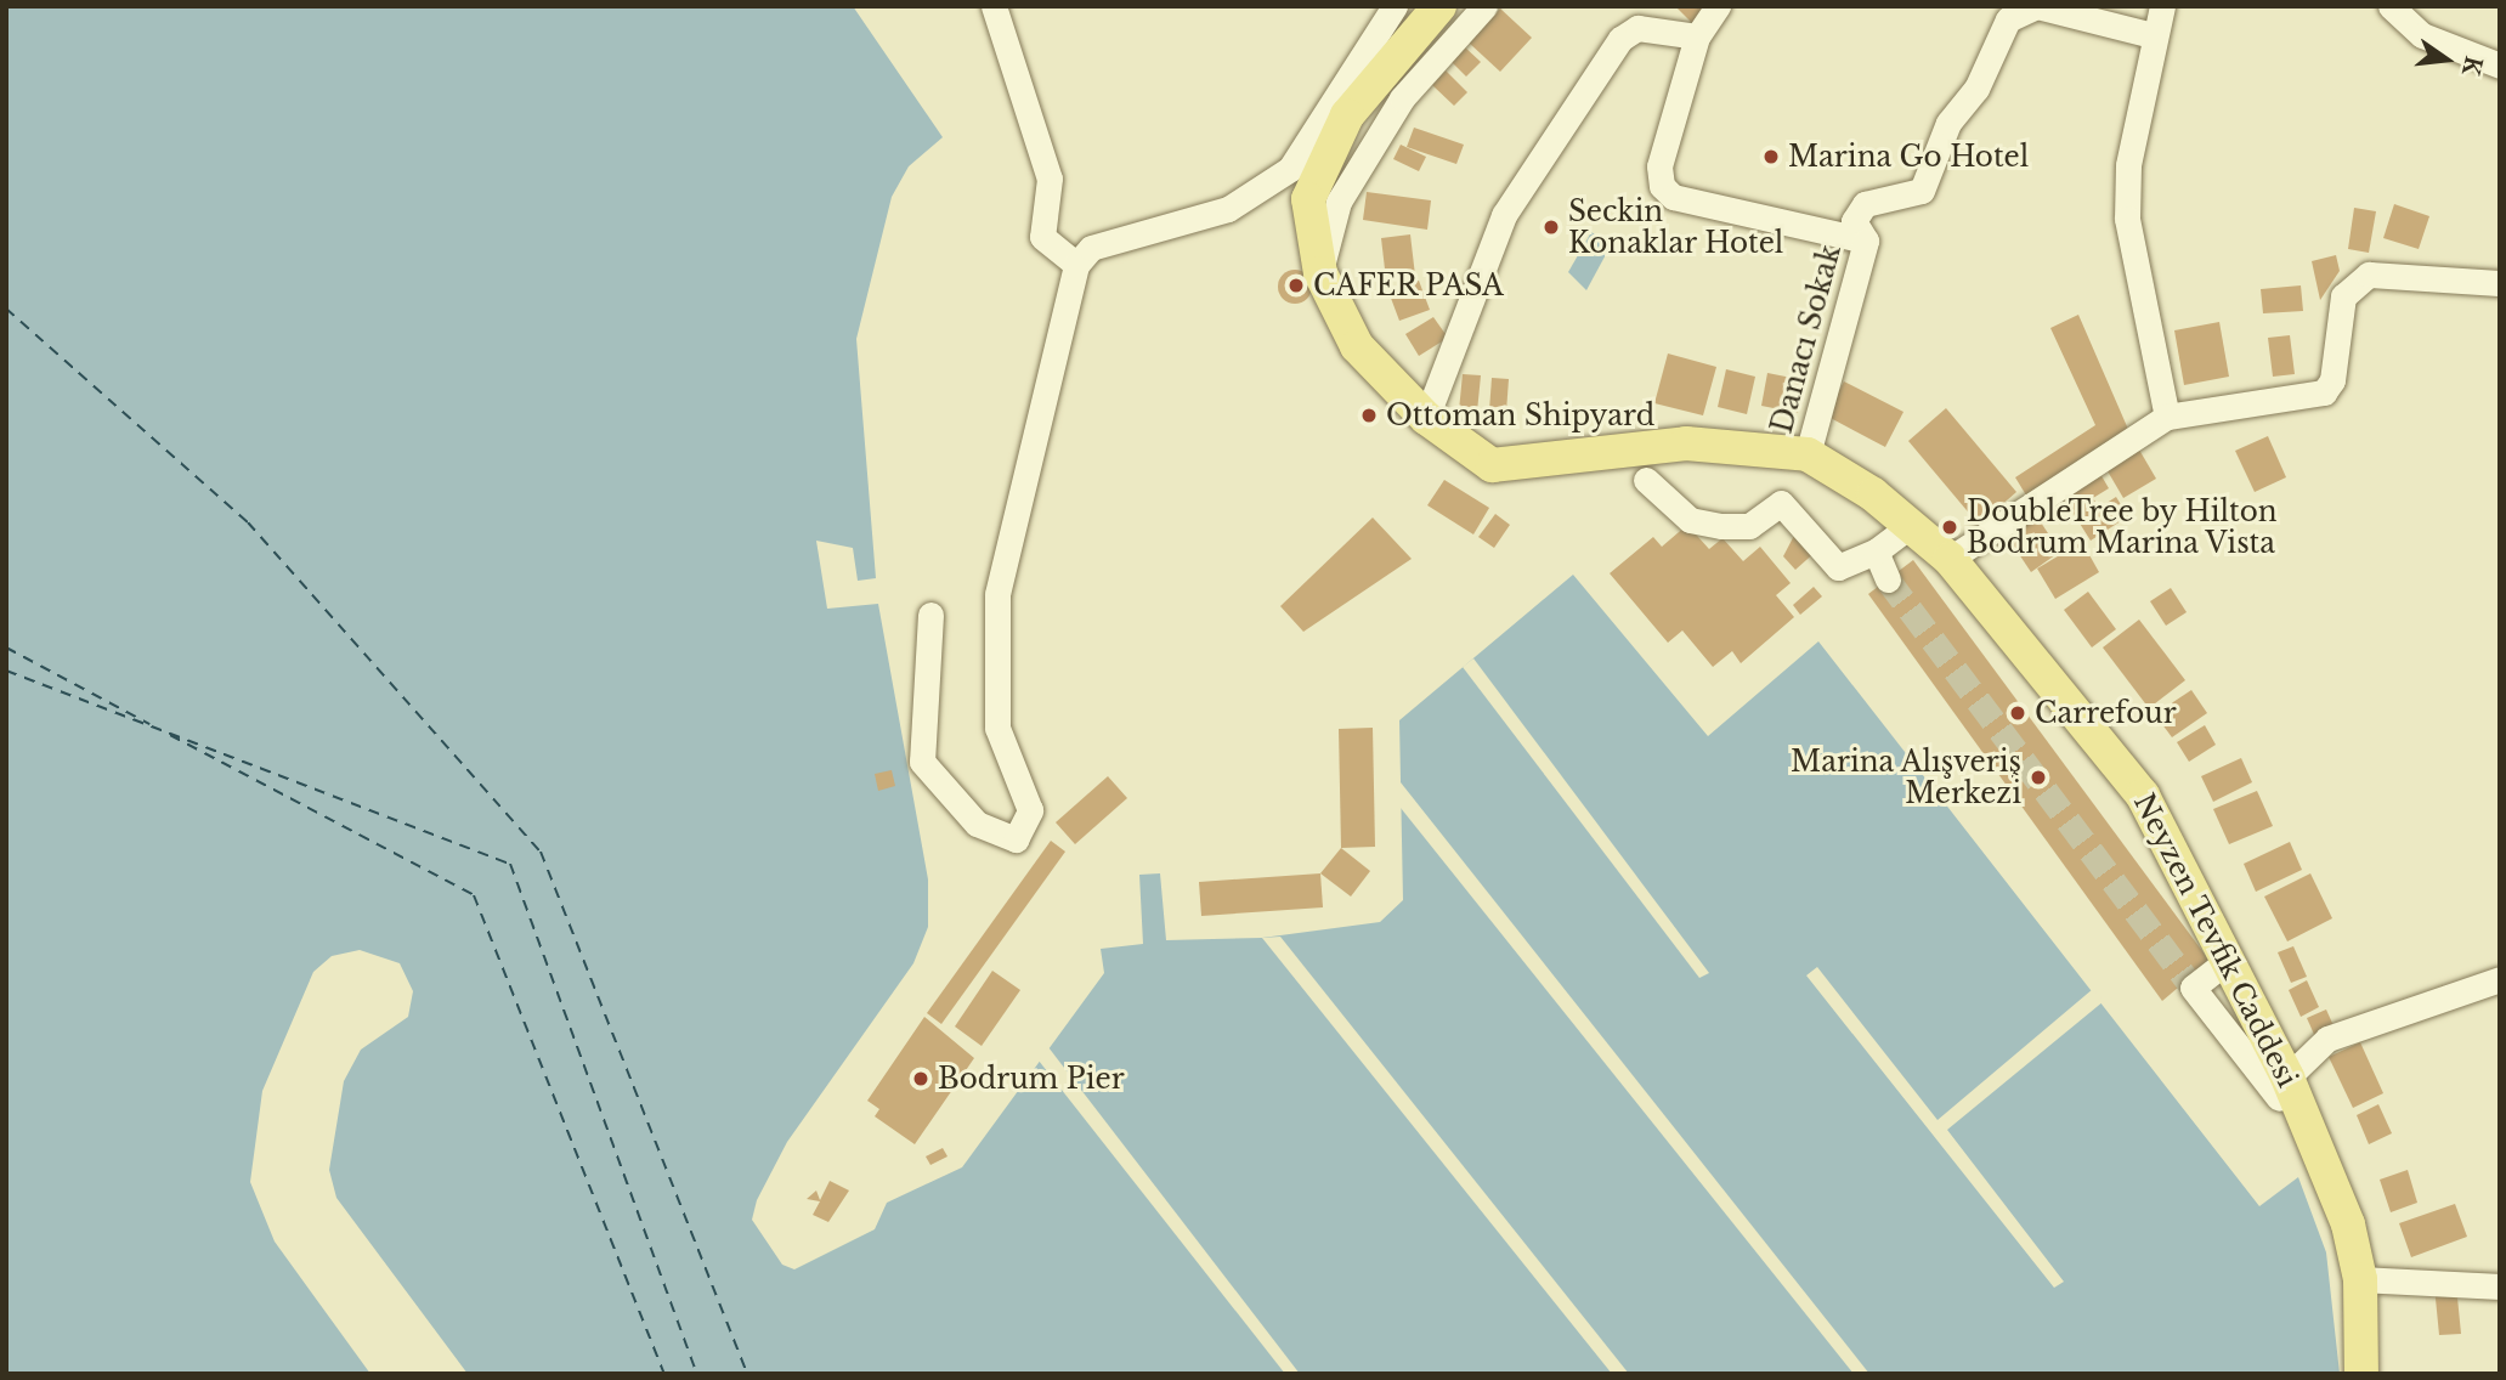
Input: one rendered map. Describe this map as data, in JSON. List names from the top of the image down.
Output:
{
  "streets": {
    "main road": ["Neyzen Tevfik Caddesi"],
    "street": ["Danacı Sokak"]
  },
  "crossings": [
    ["Danacı Sokak", "Neyzen Tevfik Caddesi"]
  ],
  "places": [
    "Marina Go Hotel",
    "Seckin Konaklar Hotel",
    "CAFER PASA",
    "Ottoman Shipyard",
    "DoubleTree by Hilton Bodrum Marina Vista",
    "Carrefour",
    "Marina Alışveriş Merkezi",
    "Bodrum Pier"
  ],
  "north": "right"
}
